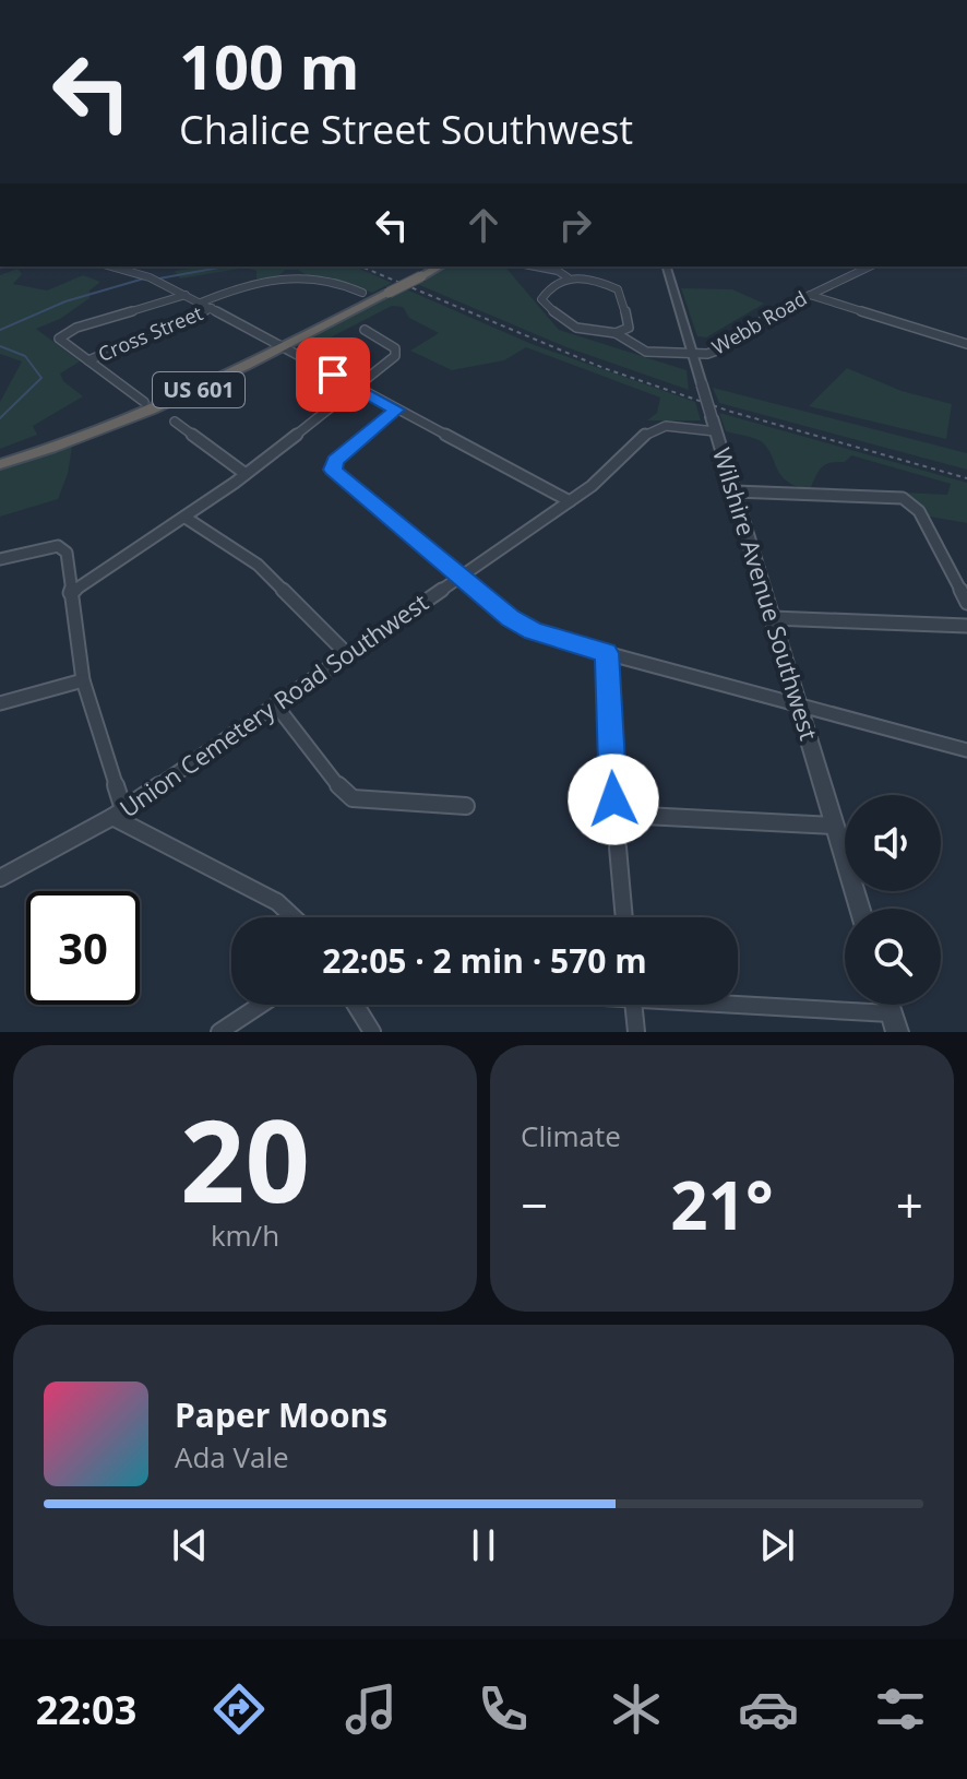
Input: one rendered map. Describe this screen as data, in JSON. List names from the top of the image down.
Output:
{
  "streets": {
    "highway": ["US 601"],
    "street": [
      "Webb Road",
      "Cross Street",
      "Wilshire Avenue Southwest",
      "Union Cemetery Road Southwest"
    ]
  },
  "crossings": [
    ["Webb Road", "Wilshire Avenue Southwest"],
    ["Wilshire Avenue Southwest", "Union Cemetery Road Southwest"]
  ],
  "page": {
    "turn": ["100 m", "Chalice Street Southwest"],
    "limit": "30",
    "trip": "22:05 · 2 min · 570 m",
    "tile": [
      ["20", "km/h"],
      "Climate"
    ],
    "heat": ["−", "21°", "+"],
    "song": ["Paper Moons", "Ada Vale"],
    "tabs": "22:03"
  }
}
